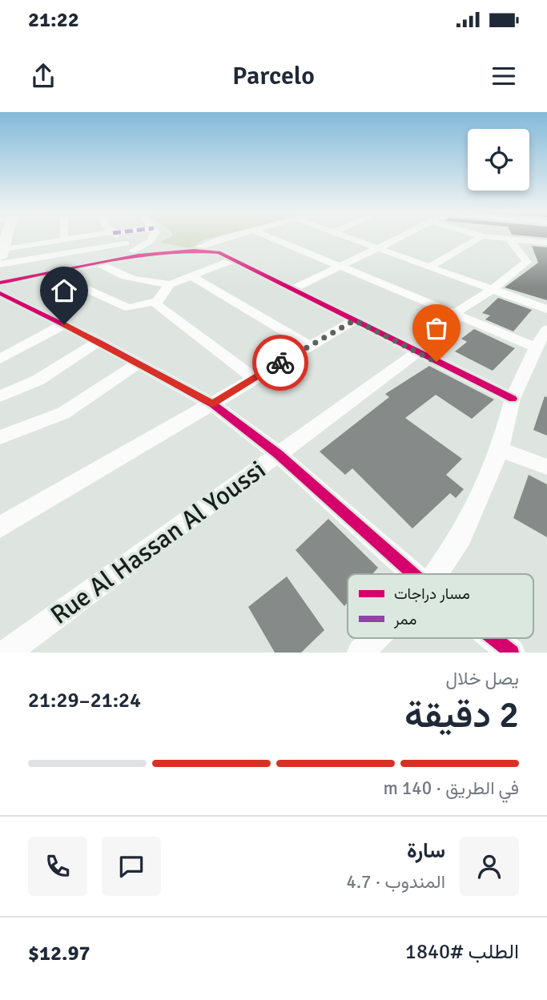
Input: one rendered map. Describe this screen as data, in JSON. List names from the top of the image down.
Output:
{
  "streets": {
    "street": ["Rue Al Hassan Al Youssi"]
  },
  "legend": ["مسار دراجات", "ممر"],
  "page": {
    "status": "21:22",
    "header": "Parcelo",
    "heading": ["2 دقيقة", "يصل خلال", "21:24–21:29"],
    "panel": [
      "سارة",
      "المندوب · 4.7",
      "الطلب #1840",
      "$12.97"
    ],
    "bar": "في الطريق · 140 m"
  }
}
